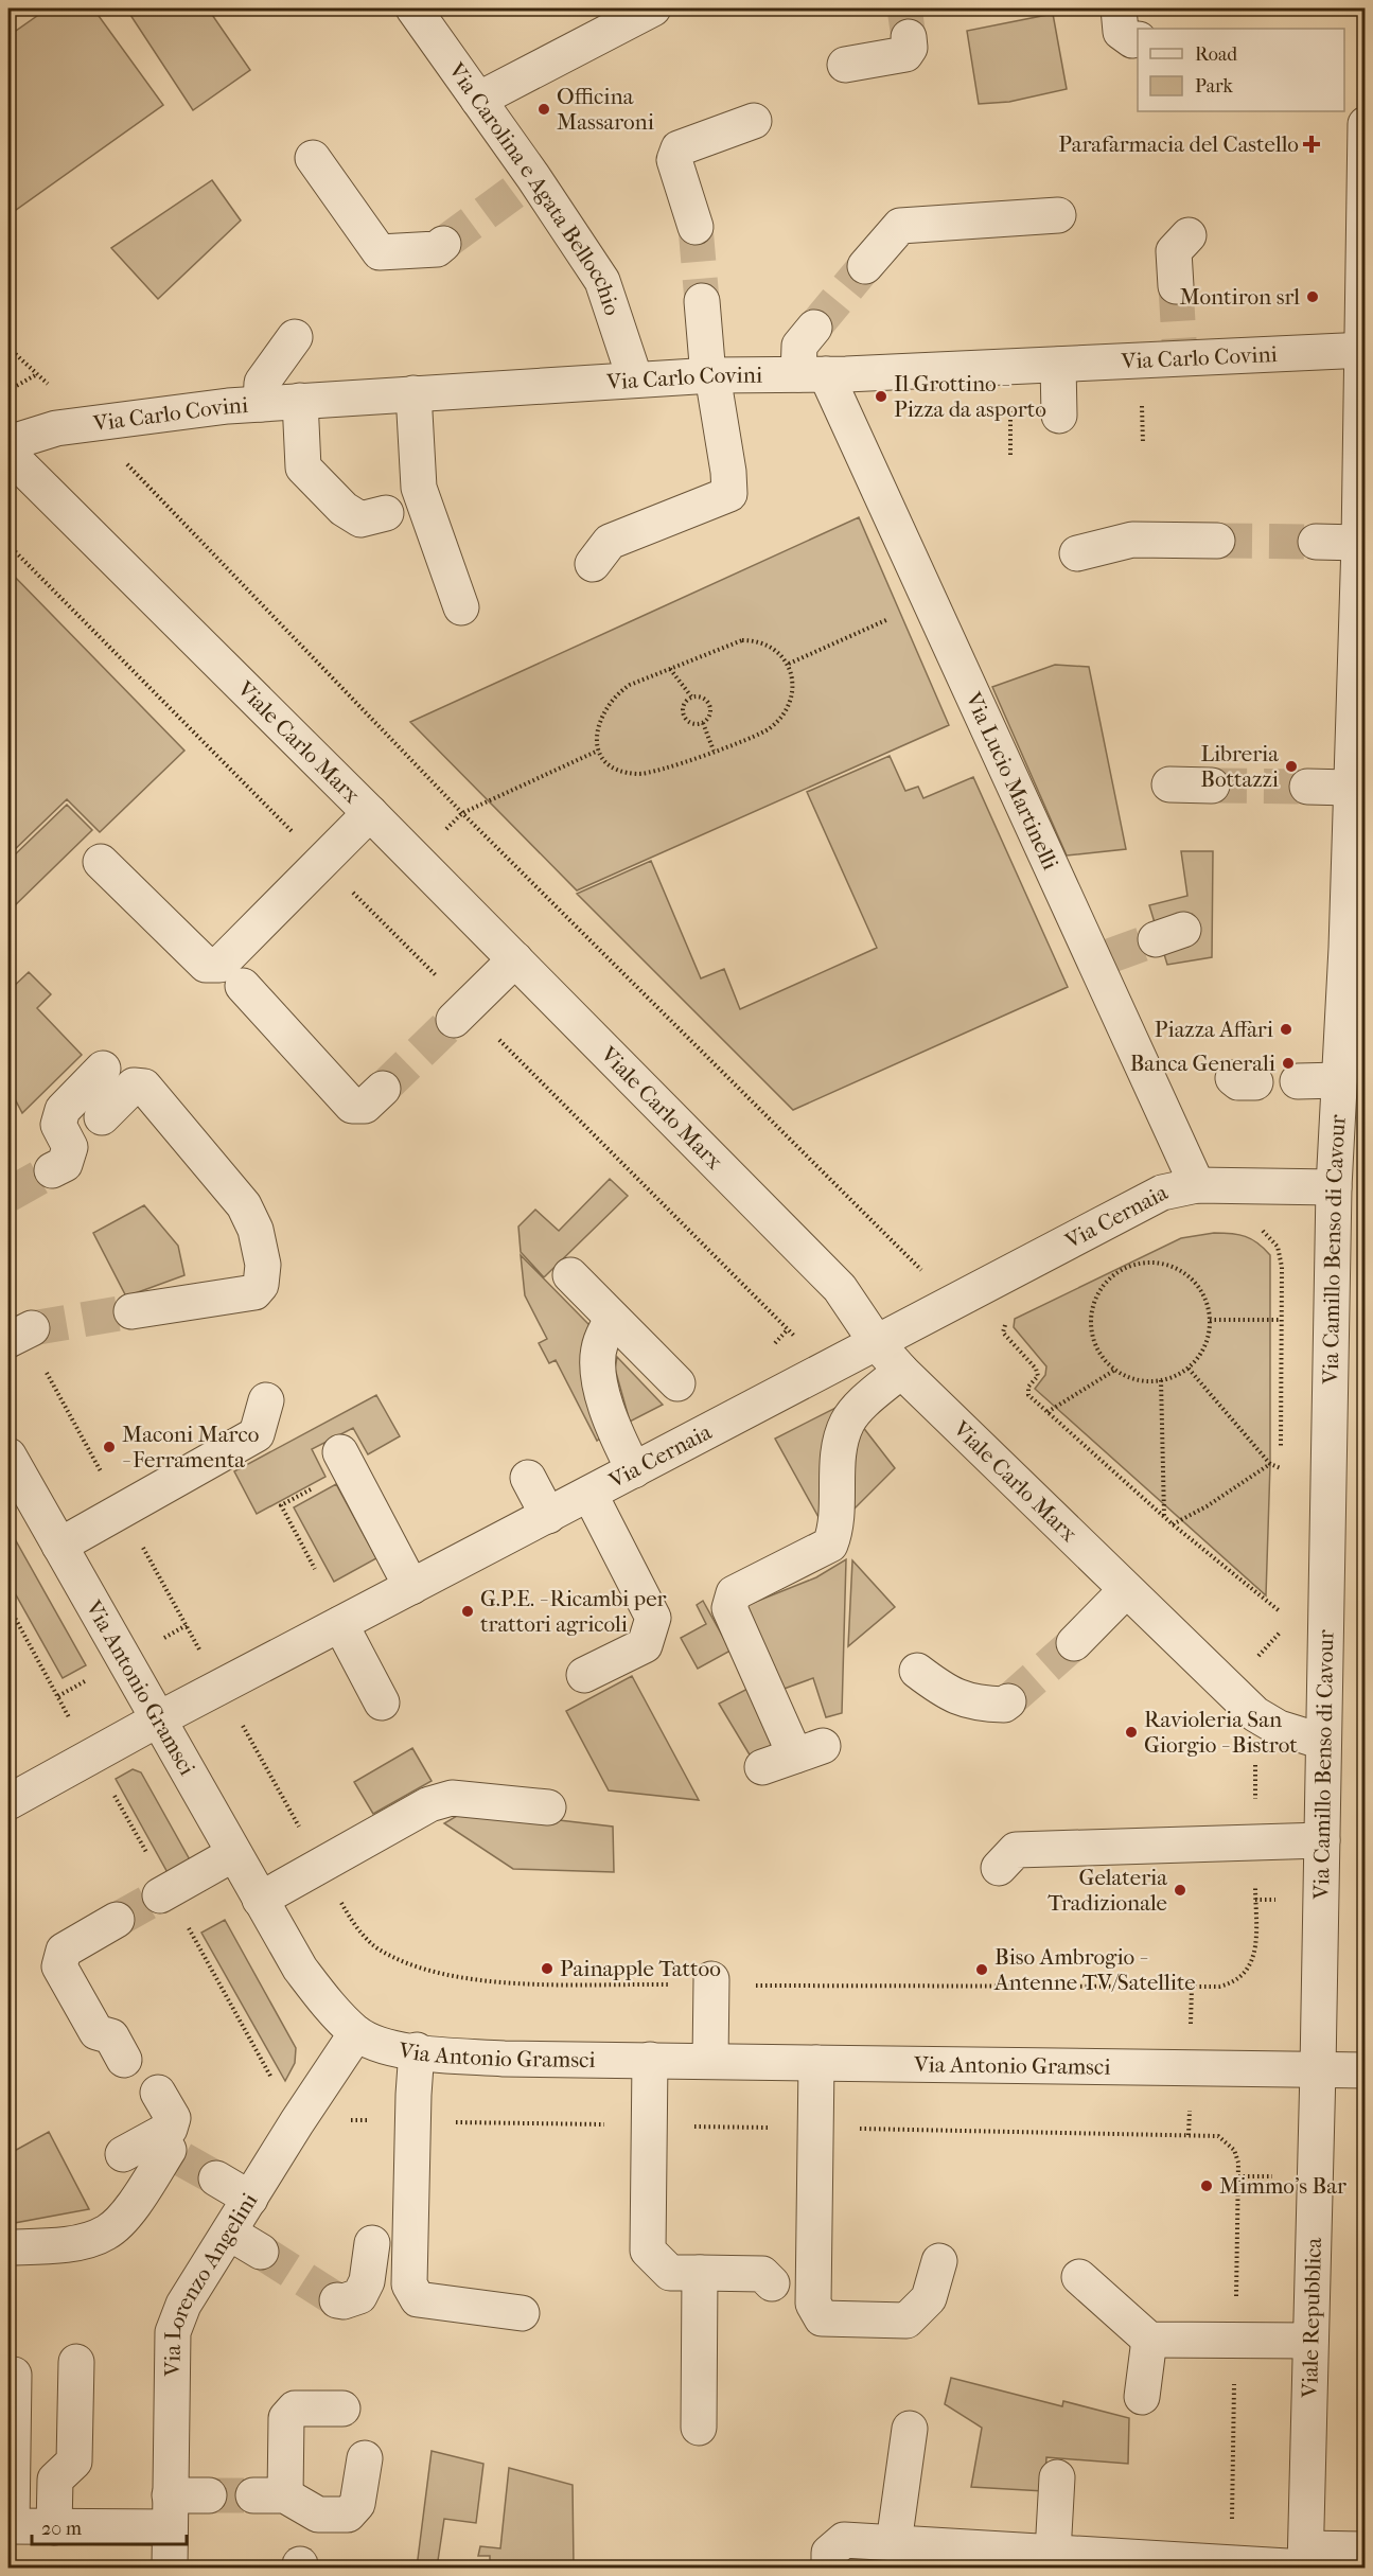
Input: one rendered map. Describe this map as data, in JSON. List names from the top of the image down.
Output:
{
  "streets": {
    "street": [
      "Via Carolina e Agata Bellocchio",
      "Via Carlo Covini",
      "Viale Carlo Marx",
      "Via Lucio Martinelli",
      "Via Cernaia",
      "Via Camillo Benso di Cavour",
      "Via Antonio Gramsci",
      "Via Lorenzo Angelini",
      "Viale Repubblica"
    ]
  },
  "crossings": [
    ["Via Carolina e Agata Bellocchio", "Via Carlo Covini"],
    ["Via Carlo Covini", "Via Lucio Martinelli"],
    ["Via Carlo Covini", "Via Camillo Benso di Cavour"],
    ["Viale Carlo Marx", "Via Cernaia"],
    ["Viale Carlo Marx", "Via Camillo Benso di Cavour"],
    ["Via Lucio Martinelli", "Via Cernaia"],
    ["Via Cernaia", "Via Camillo Benso di Cavour"],
    ["Via Cernaia", "Via Antonio Gramsci"],
    ["Via Camillo Benso di Cavour", "Via Antonio Gramsci"],
    ["Via Camillo Benso di Cavour", "Viale Repubblica"],
    ["Via Antonio Gramsci", "Via Lorenzo Angelini"],
    ["Via Antonio Gramsci", "Viale Repubblica"]
  ],
  "places": {
    "other": [
      "Officina Massaroni",
      "Montiron srl",
      "Il Grottino - Pizza da asporto",
      "Libreria Bottazzi",
      "Piazza Affari",
      "Banca Generali",
      "Maconi Marco - Ferramenta",
      "G.P.E. - Ricambi per trattori agricoli",
      "Ravioleria San Giorgio - Bistrot",
      "Gelateria Tradizionale",
      "Painapple Tattoo",
      "Biso Ambrogio - Antenne TV/Satellite",
      "Mimmo's Bar"
    ],
    "health": ["Parafarmacia del Castello"]
  },
  "legend": ["Road", "Park"],
  "scale_bar": "20 m"
}
